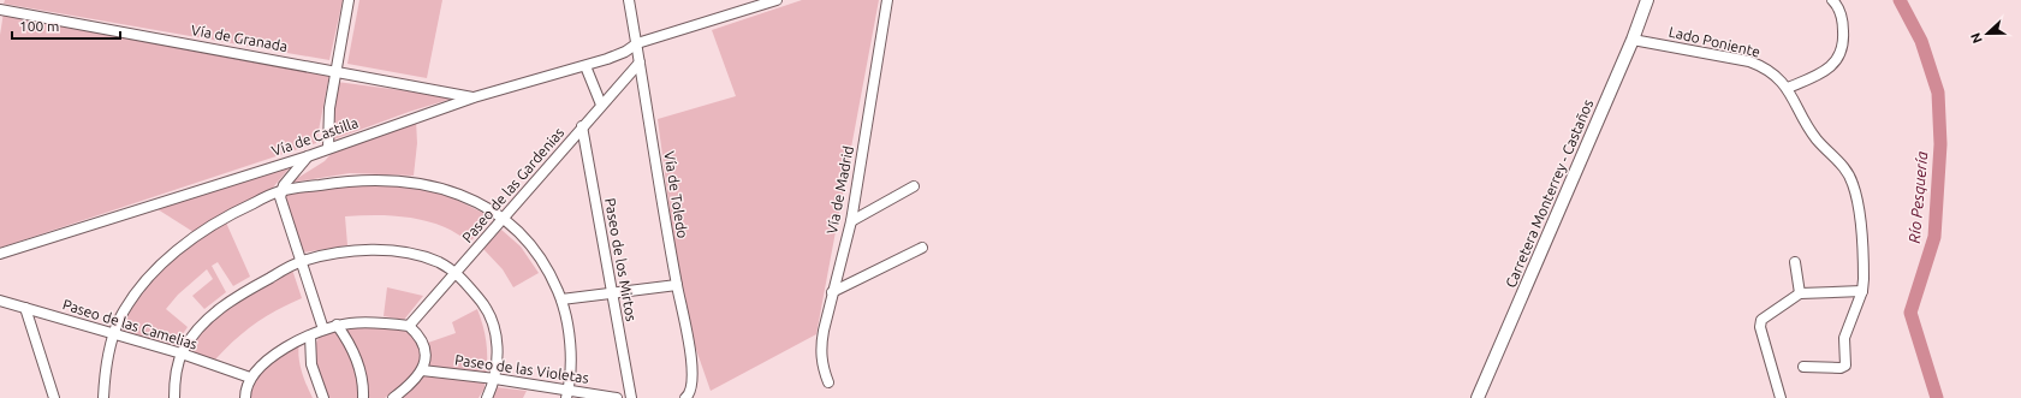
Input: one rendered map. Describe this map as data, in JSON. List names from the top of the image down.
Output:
{
  "streets": {
    "main road": ["Carretera Monterrey - Castaños"],
    "street": [
      "Vía de Granada",
      "Lado Poniente",
      "Vía de Castilla",
      "Paseo de las Gardenias",
      "Vía de Madrid",
      "Vía de Toledo",
      "Paseo de los Mirtos",
      "Paseo de las Camelias",
      "Paseo de las Violetas"
    ]
  },
  "crossings": [
    ["Vía de Granada", "Vía de Castilla"],
    ["Lado Poniente", "Carretera Monterrey - Castaños"],
    ["Vía de Castilla", "Vía de Toledo"],
    ["Paseo de las Gardenias", "Vía de Toledo"],
    ["Paseo de las Gardenias", "Paseo de los Mirtos"]
  ],
  "water": ["Río Pesquería"],
  "scale_bar": "100 m",
  "north": "left"
}
